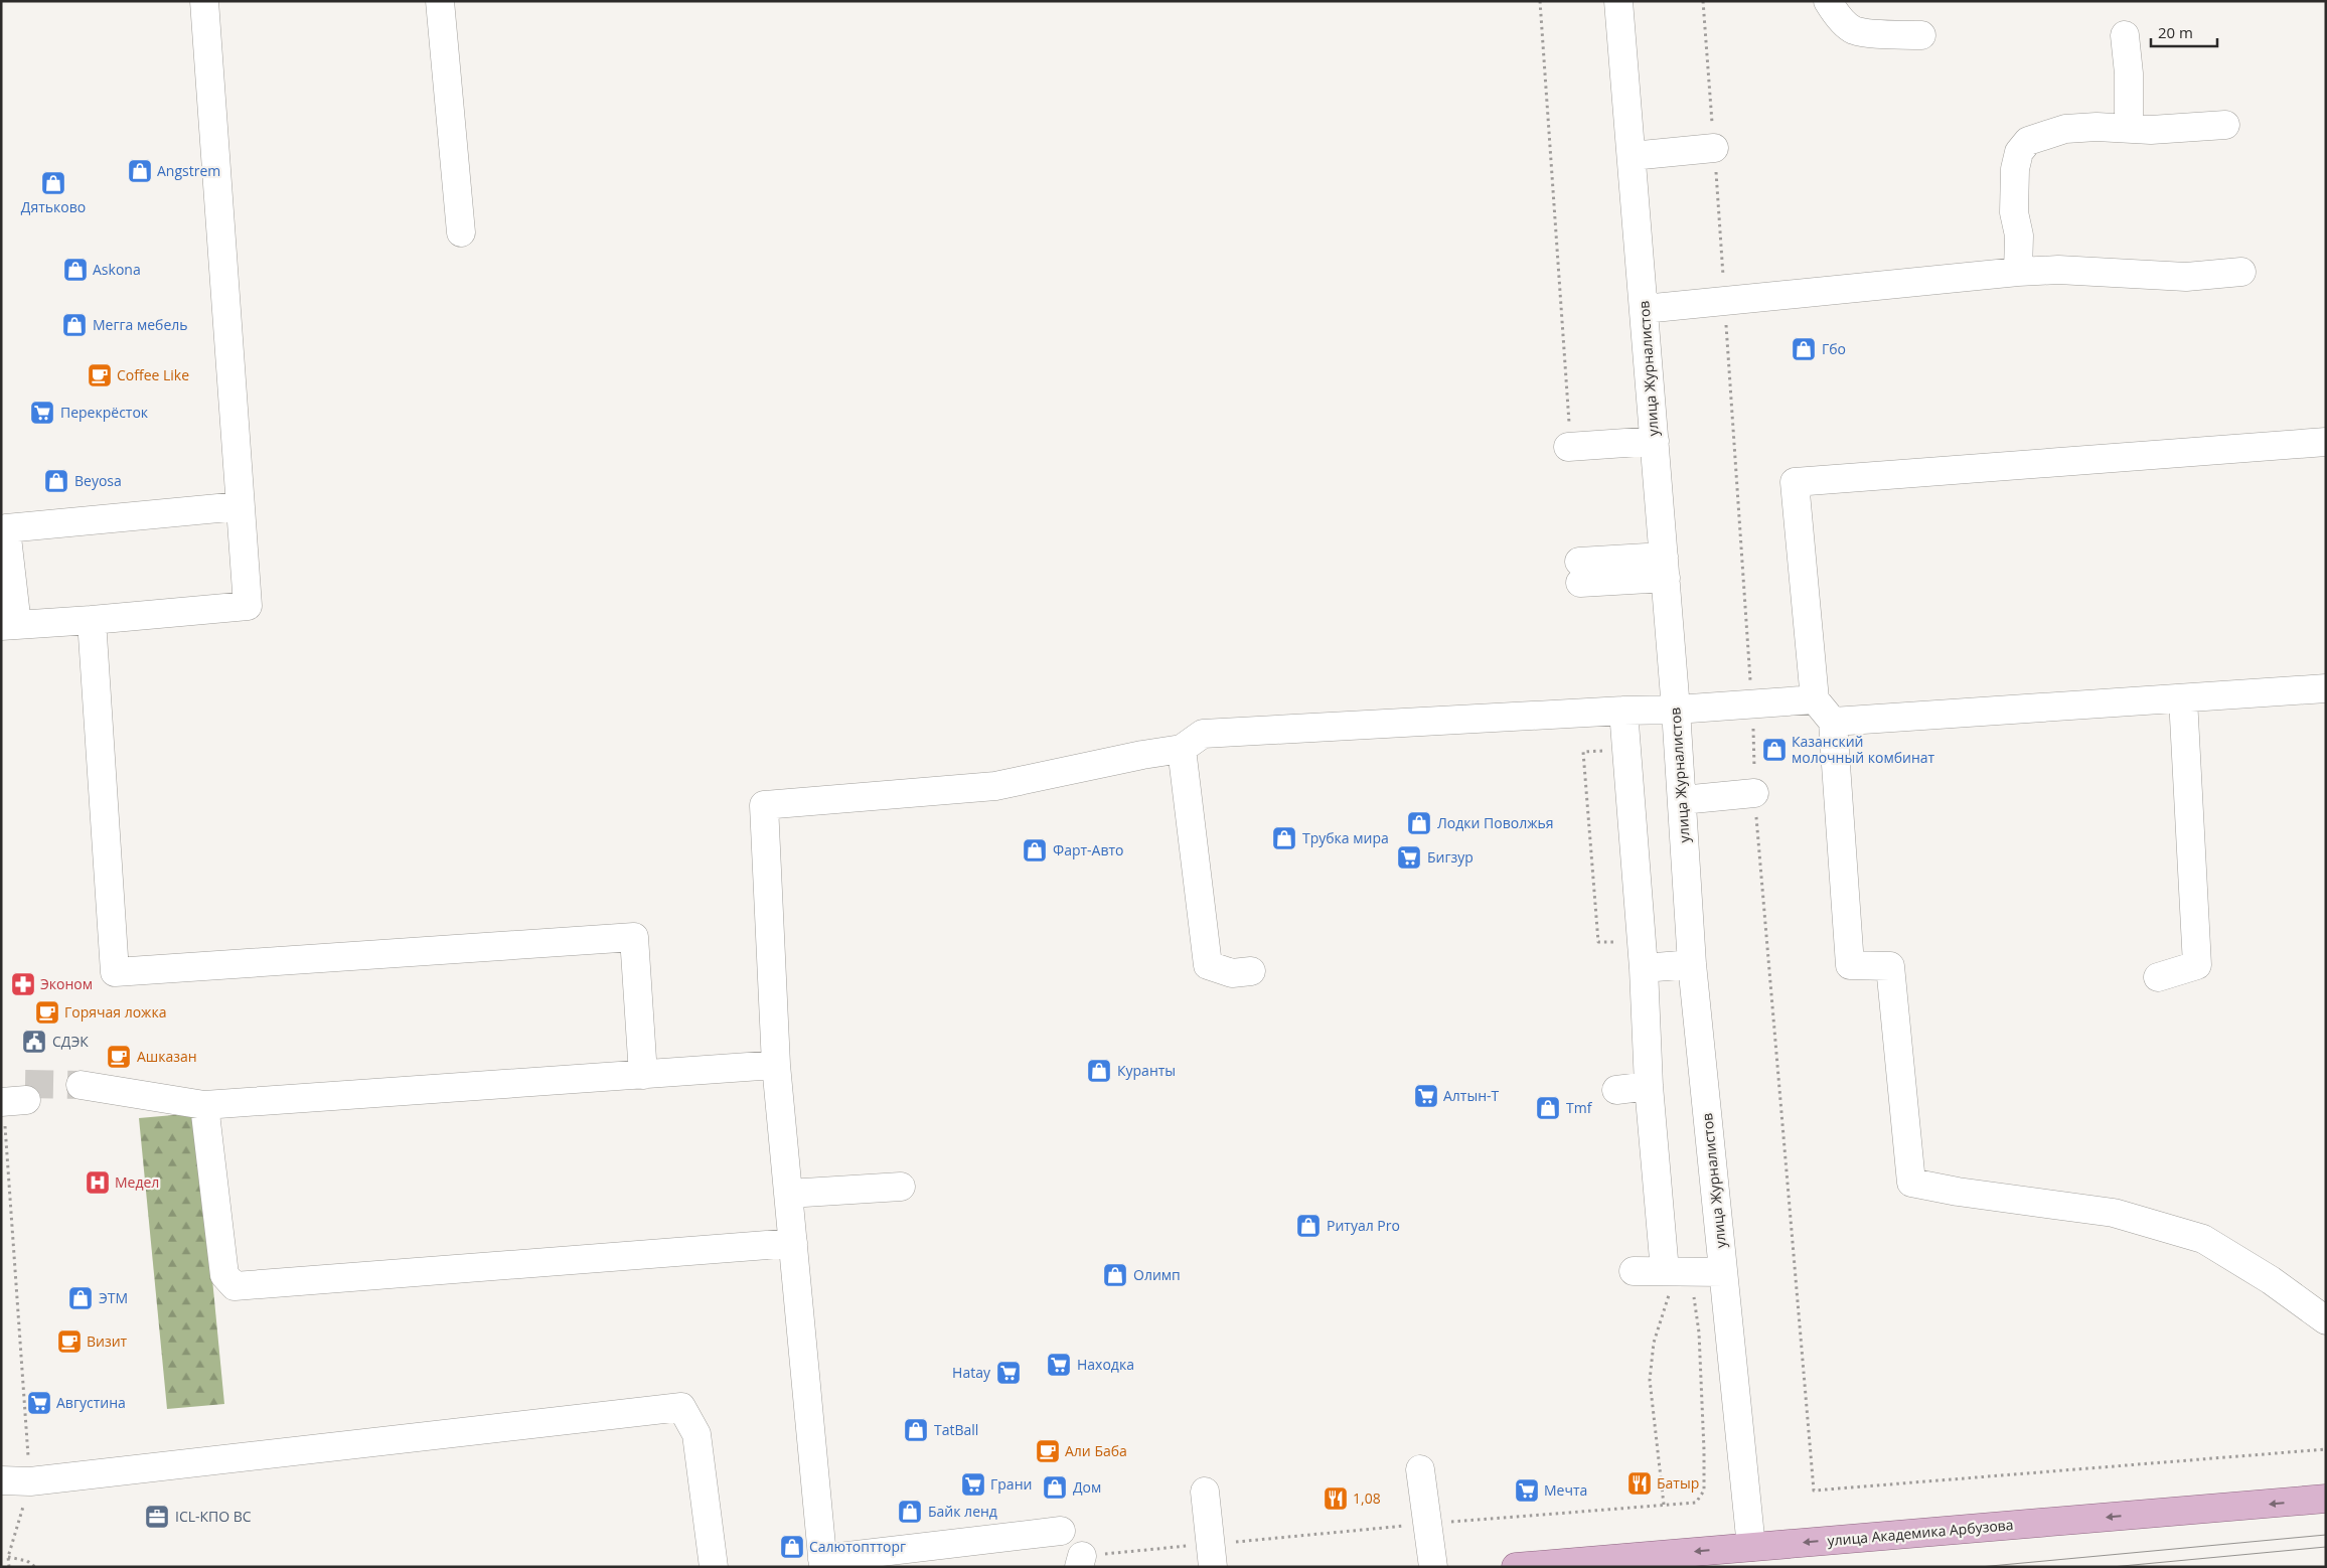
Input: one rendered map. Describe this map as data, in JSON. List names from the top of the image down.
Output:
{
  "streets": {
    "main road": ["улица Академика Арбузова"],
    "street": ["улица Журналистов"]
  },
  "crossings": [
    ["улица Журналистов", "улица Академика Арбузова"]
  ],
  "one_way": ["улица Академика Арбузова"],
  "places": {
    "shop": [
      "Angstrem",
      "Дятьково",
      "Askona",
      "Мегга мебель",
      "Гбо",
      "Beyosa",
      "Казанский молочный комбинат",
      "Лодки Поволжья",
      "Трубка мира",
      "Фарт-Авто",
      "Куранты",
      "Tmf",
      "Ритуал Pro",
      "Олимп",
      "ЭТМ",
      "TatBall",
      "Дом",
      "Байк ленд",
      "Салютоптторг"
    ],
    "cafe": [
      "Coffee Like",
      "Горячая ложка",
      "Ашказан",
      "Визит",
      "Али Баба"
    ],
    "supermarket": [
      "Перекрёсток",
      "Бигзур",
      "Алтын-Т",
      "Находка",
      "Hatay",
      "Августина",
      "Грани",
      "Мечта"
    ],
    "pharmacy": ["Эконом"],
    "public building": ["СДЭК"],
    "hospital": ["Медел"],
    "restaurant": ["Батыр", "1,08"],
    "office": ["ICL-КПО ВС"]
  },
  "scale_bar": "20 m"
}
